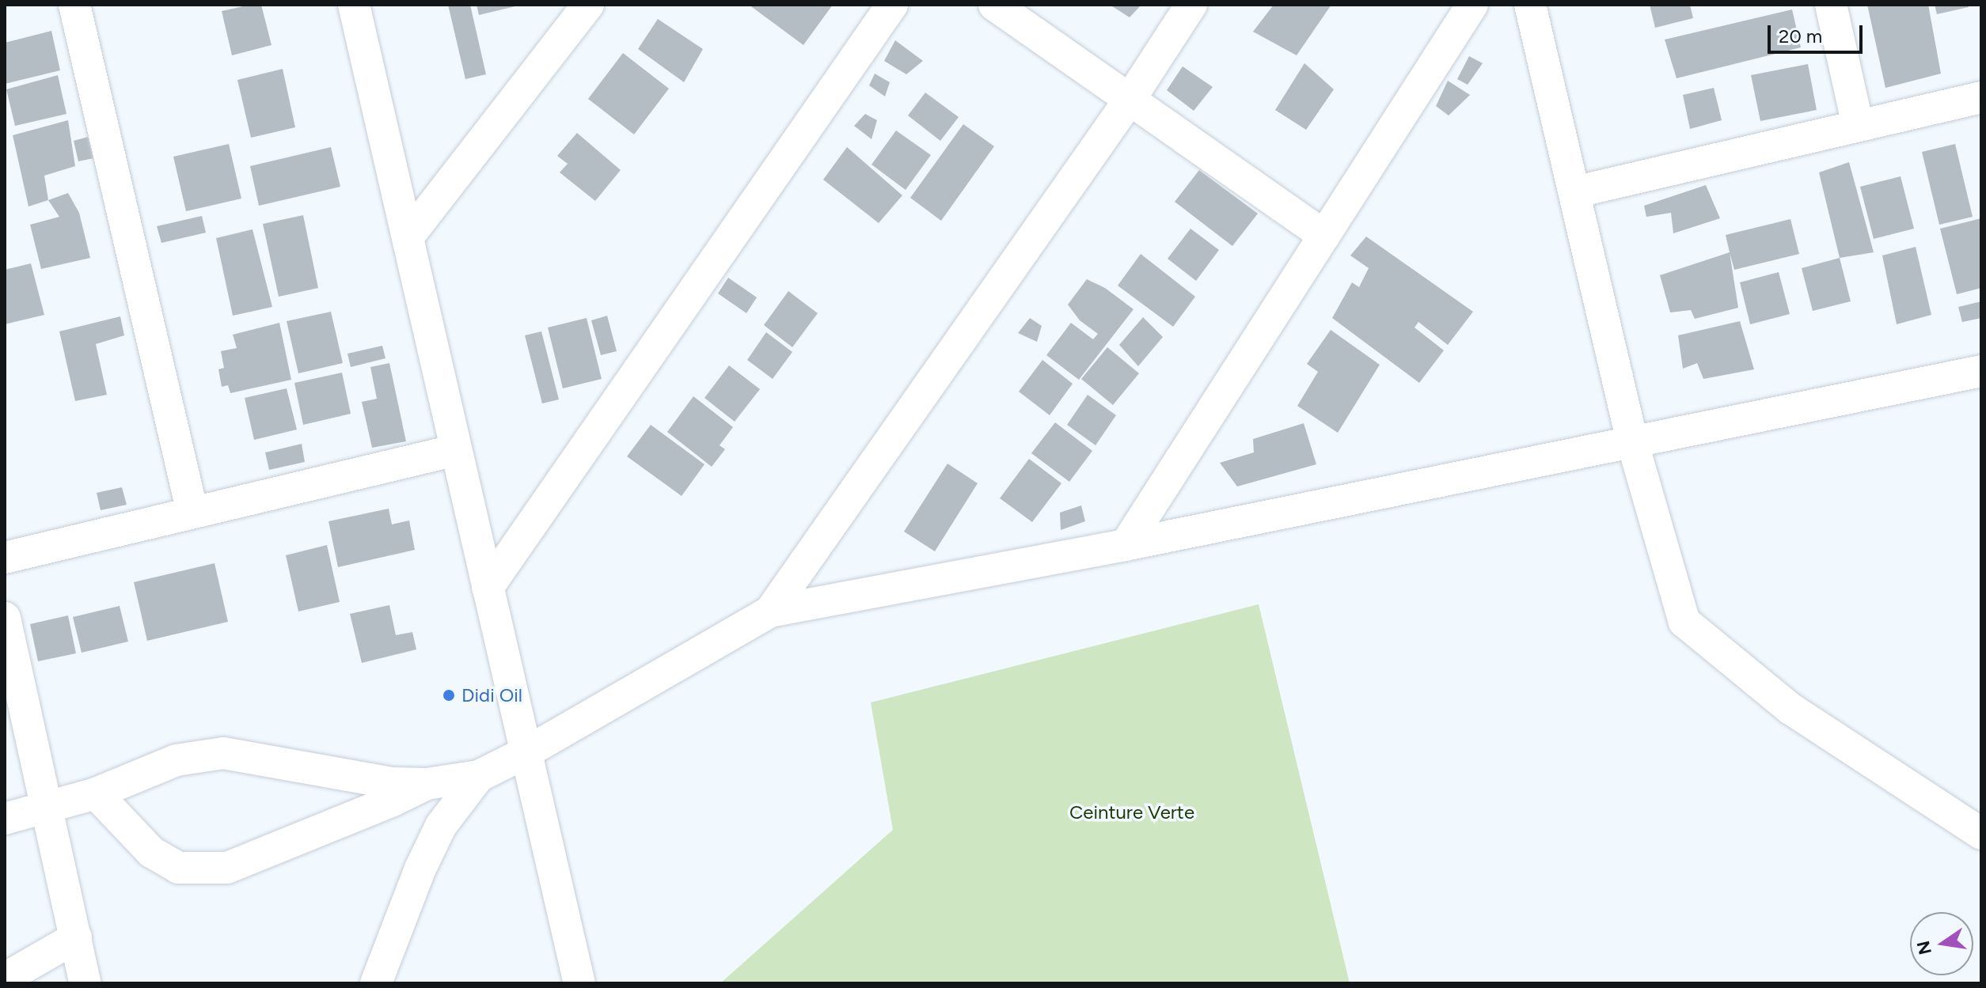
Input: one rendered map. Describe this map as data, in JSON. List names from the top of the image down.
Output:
{
  "parks": ["Ceinture Verte"],
  "places": ["Didi Oil"],
  "scale_bar": "20 m",
  "north": "left"
}
